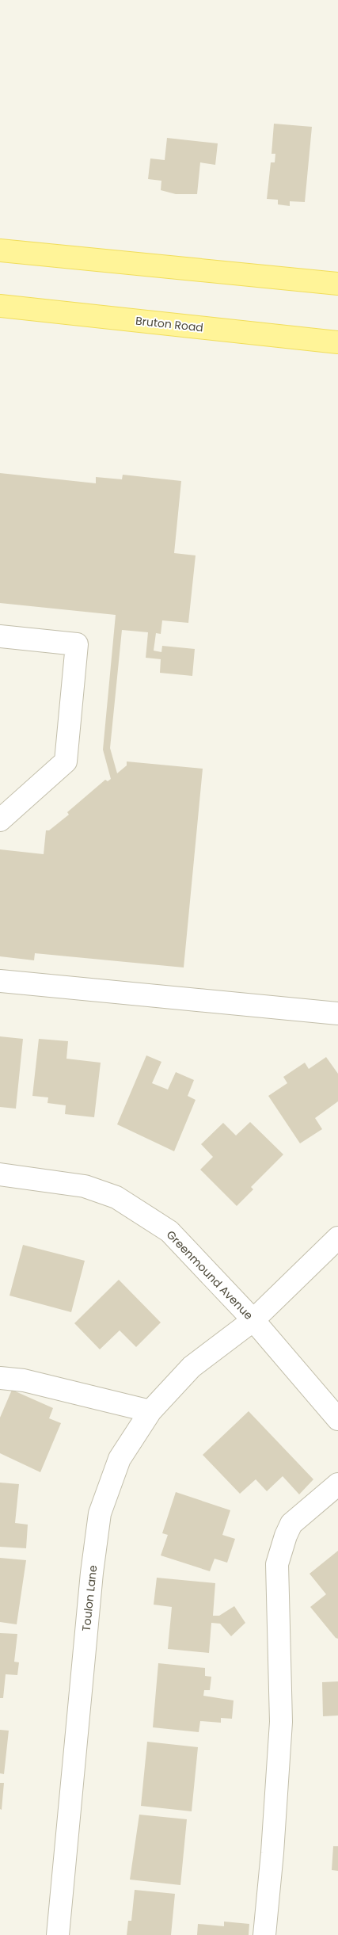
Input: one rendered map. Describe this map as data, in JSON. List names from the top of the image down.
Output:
{
  "streets": {
    "main road": ["Bruton Road"],
    "street": ["Greenmound Avenue", "Toulon Lane"]
  },
  "crossings": [
    ["Greenmound Avenue", "Toulon Lane"]
  ]
}
